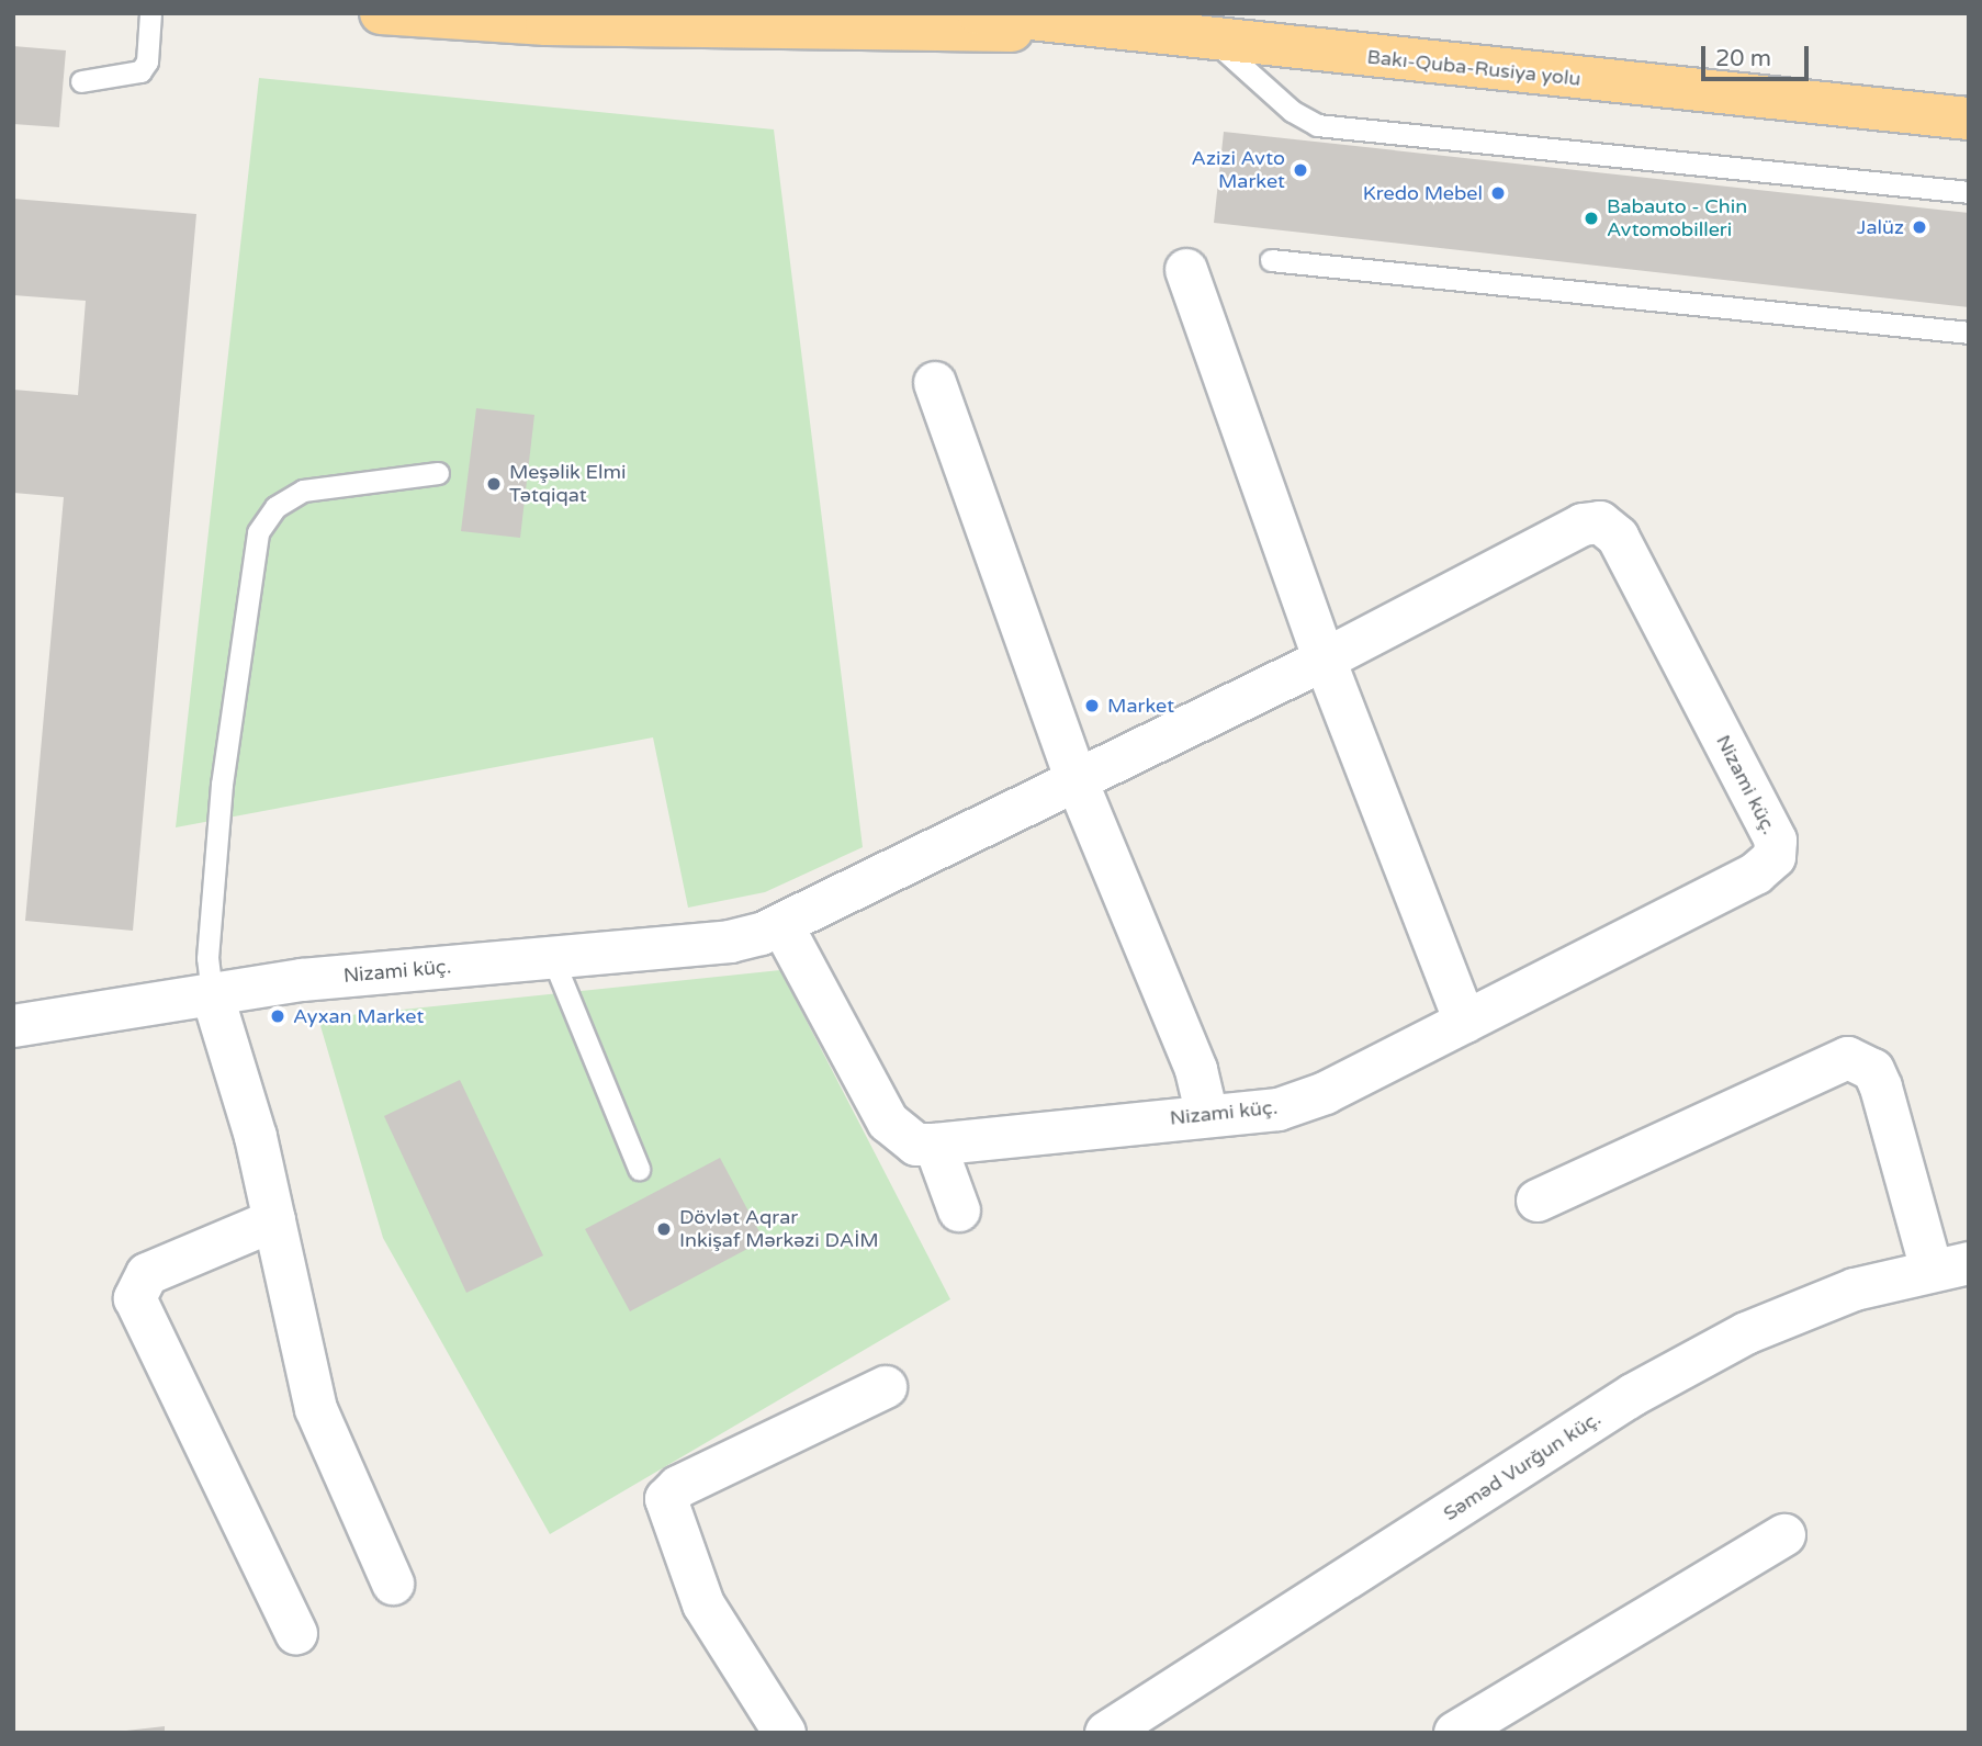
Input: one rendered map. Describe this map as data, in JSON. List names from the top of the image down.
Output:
{
  "streets": {
    "highway": ["Bakı-Quba-Rusiya yolu"],
    "street": ["Nizami küç.", "Səməd Vurğun küç."]
  },
  "places": [
    "Azizi Avto Market",
    "Kredo Mebel",
    "Babauto - Chin Avtomobilleri",
    "Jalüz",
    "Meşəlik Elmi Tətqiqat",
    "Market",
    "Ayxan Market",
    "Dövlət Aqrar Inkişaf Mərkəzi DAİM"
  ],
  "scale_bar": "20 m"
}
